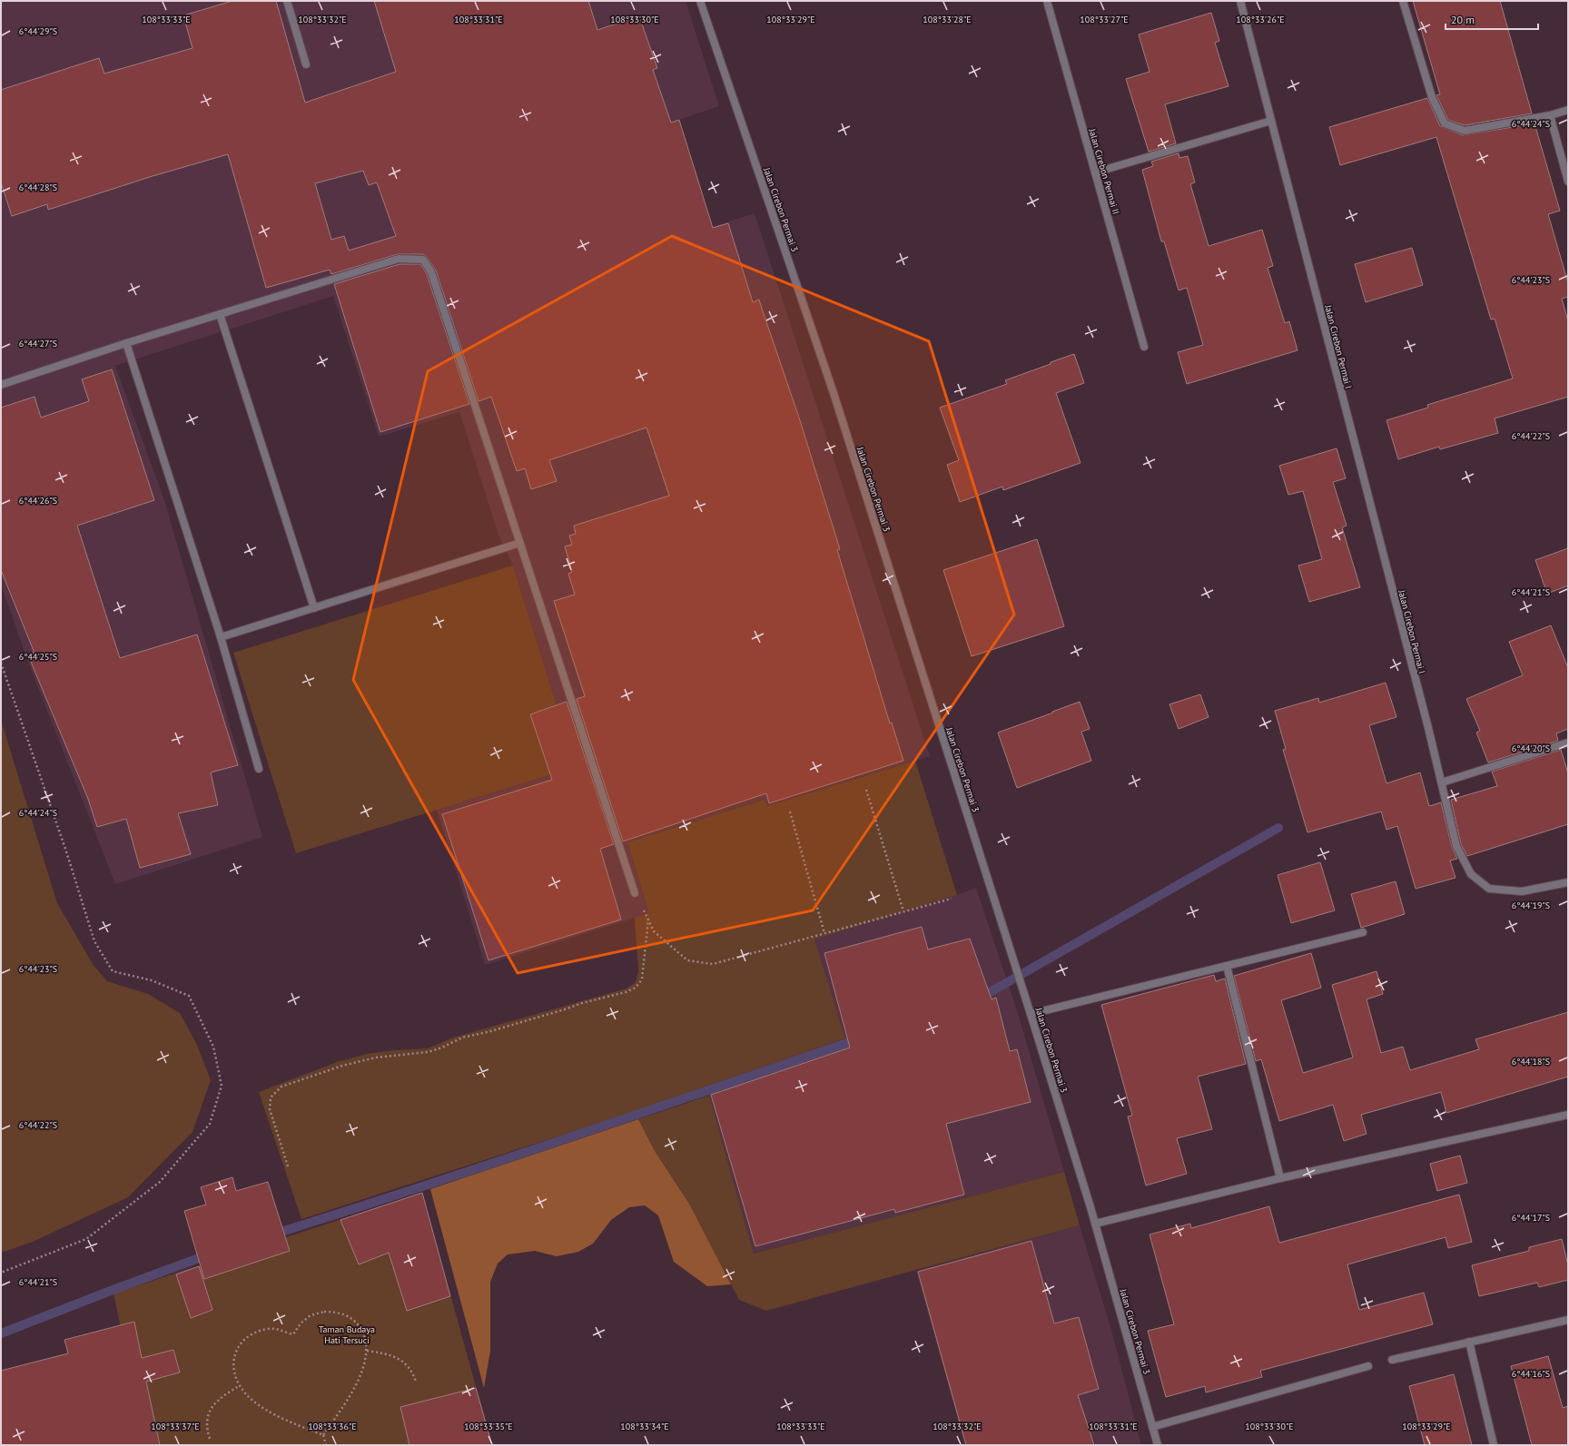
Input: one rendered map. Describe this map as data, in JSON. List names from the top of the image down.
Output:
{
  "streets": {
    "street": ["Jalan Cirebon Permai II", "Jalan Cirebon Permai 3", "Jalan Cirebon Permai I"]
  },
  "parks": ["Taman Budaya Hati Tersuci"],
  "scale_bar": "20 m",
  "coordinates": [
    "108°33'33\"E",
    "108°33'32\"E",
    "108°33'31\"E",
    "108°33'30\"E",
    "108°33'29\"E",
    "108°33'28\"E",
    "108°33'27\"E",
    "108°33'26\"E",
    "6°44'29\"S",
    "6°44'24\"S",
    "6°44'28\"S",
    "6°44'23\"S",
    "6°44'27\"S",
    "6°44'22\"S",
    "6°44'26\"S",
    "6°44'21\"S",
    "6°44'25\"S",
    "6°44'20\"S",
    "6°44'19\"S",
    "6°44'18\"S",
    "6°44'17\"S",
    "6°44'16\"S",
    "108°33'37\"E",
    "108°33'36\"E",
    "108°33'35\"E",
    "108°33'34\"E"
  ]
}
